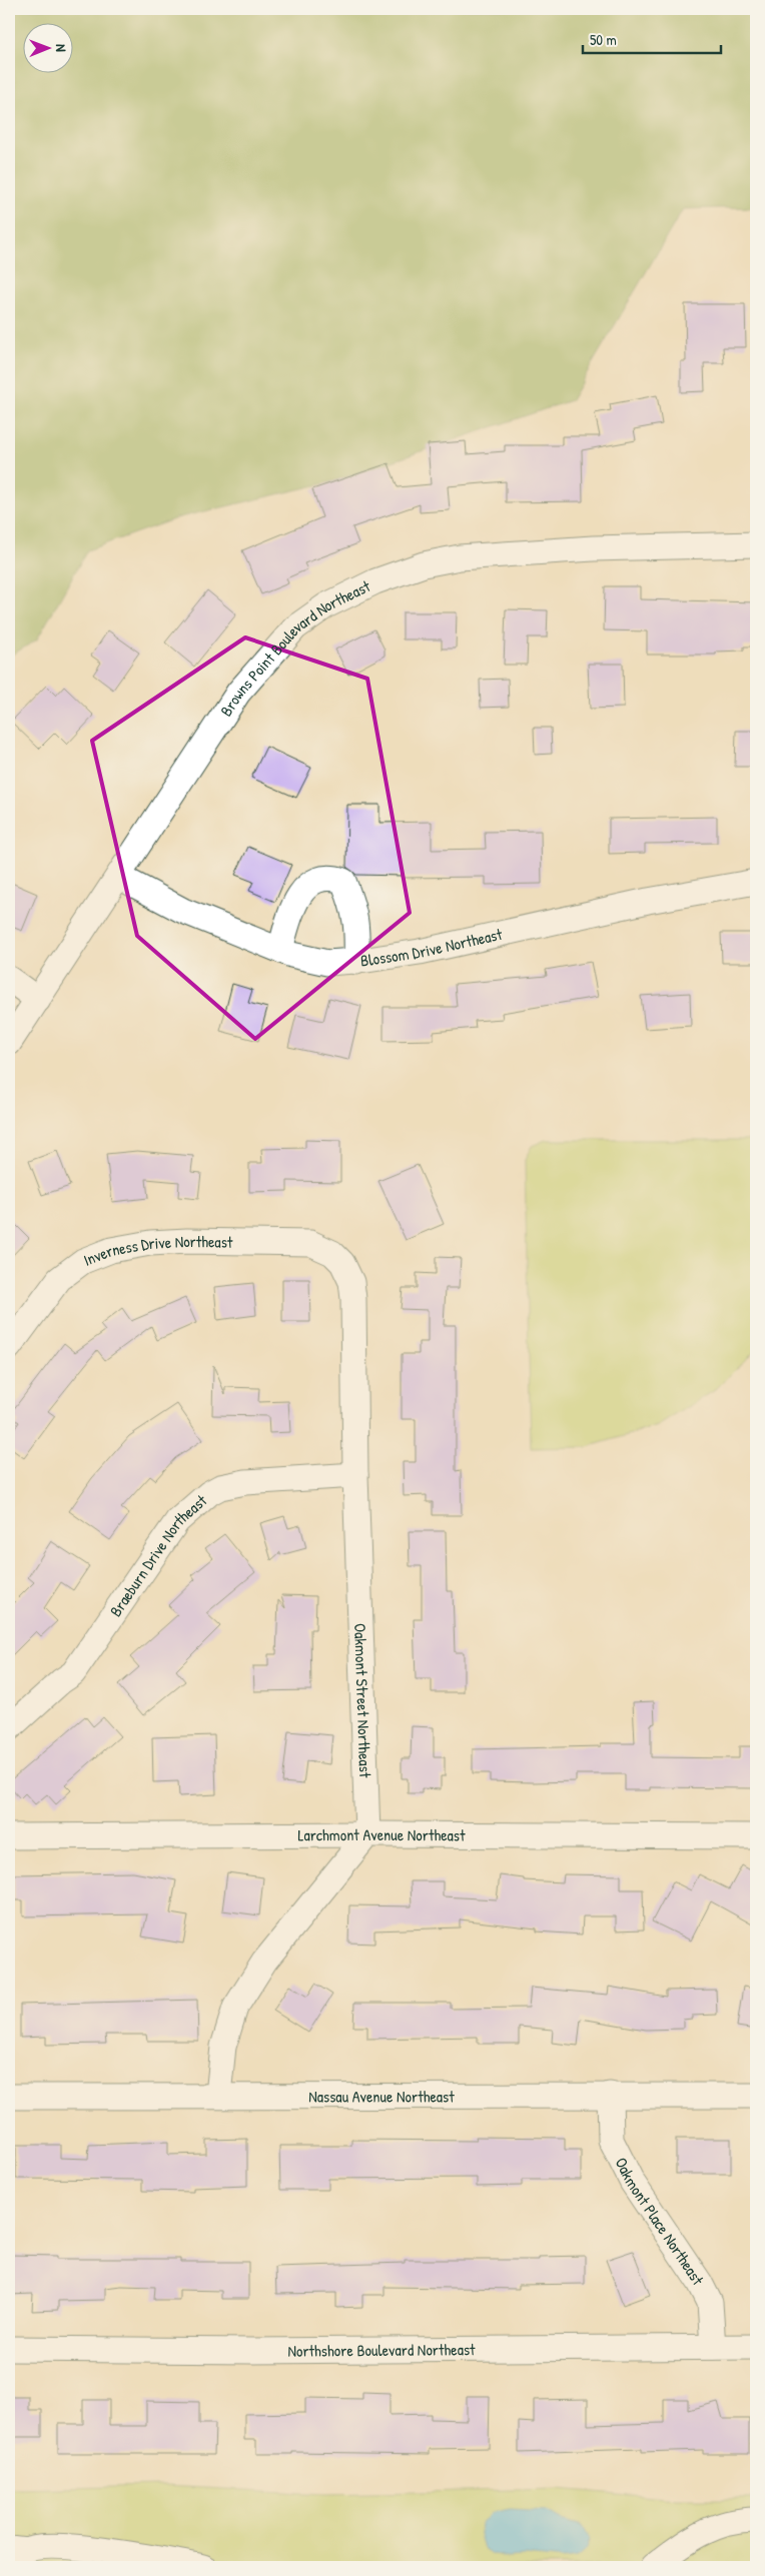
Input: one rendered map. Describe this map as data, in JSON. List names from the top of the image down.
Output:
{
  "streets": {
    "street": [
      "Browns Point Boulevard Northeast",
      "Blossom Drive Northeast",
      "Inverness Drive Northeast",
      "Braeburn Drive Northeast",
      "Oakmont Street Northeast",
      "Larchmont Avenue Northeast",
      "Nassau Avenue Northeast",
      "Oakmont Place Northeast",
      "Northshore Boulevard Northeast"
    ]
  },
  "crossings": [
    ["Browns Point Boulevard Northeast", "Blossom Drive Northeast"],
    ["Inverness Drive Northeast", "Oakmont Street Northeast"],
    ["Braeburn Drive Northeast", "Oakmont Street Northeast"],
    ["Oakmont Street Northeast", "Larchmont Avenue Northeast"],
    ["Nassau Avenue Northeast", "Oakmont Place Northeast"],
    ["Oakmont Place Northeast", "Northshore Boulevard Northeast"]
  ],
  "scale_bar": "50 m",
  "north": "right"
}
